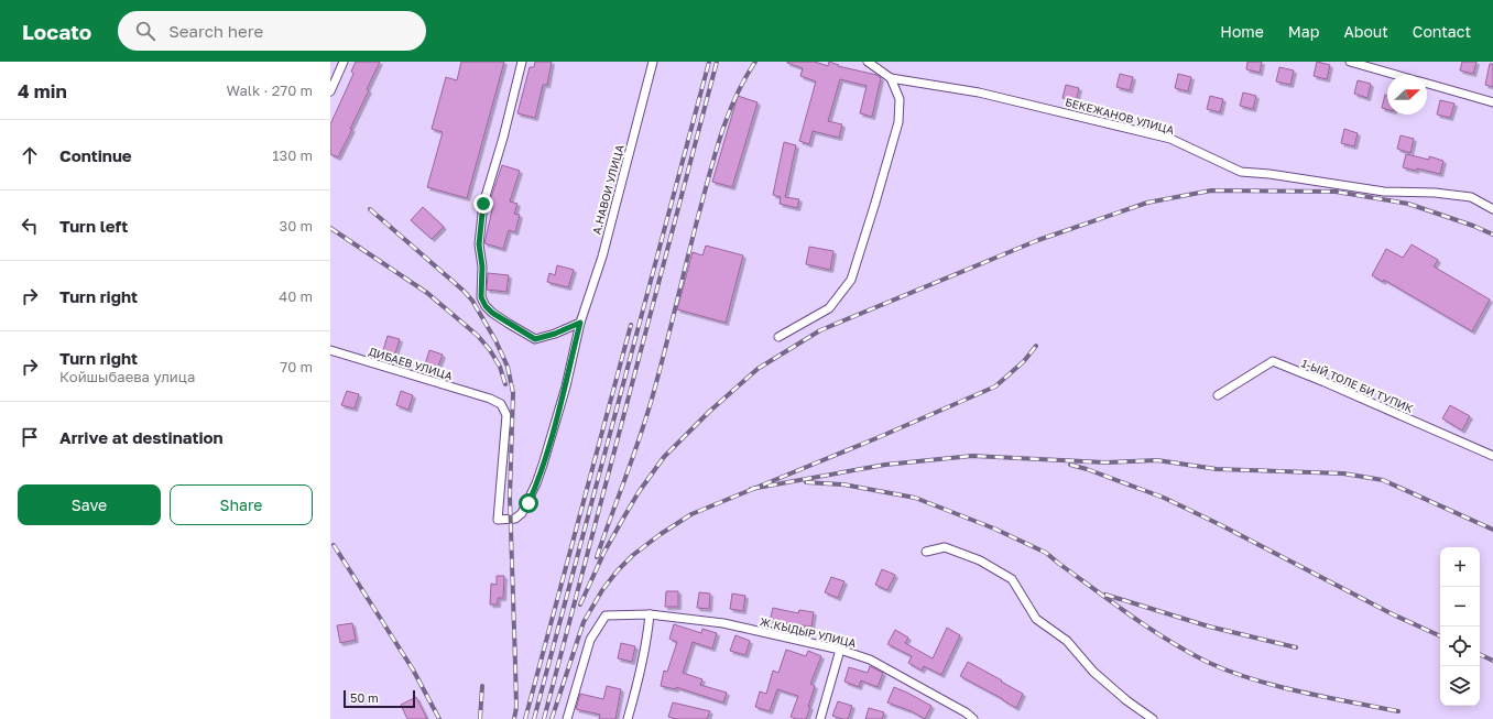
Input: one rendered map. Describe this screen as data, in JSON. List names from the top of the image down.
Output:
{
  "streets": {
    "street": [
      "БЕКЕЖАНОВ УЛИЦА",
      "А.НАВОИ УЛИЦА",
      "ДИБАЕВ УЛИЦА",
      "1-ЫЙ ТОЛЕ БИ ТУПИК",
      "Ж.КЫДЫР УЛИЦА"
    ]
  },
  "crossings": [
    ["А.НАВОИ УЛИЦА", "ДИБАЕВ УЛИЦА"]
  ],
  "scale_bar": "50 m",
  "north": "right",
  "page": {
    "header": "Locato",
    "search": "Search here",
    "nav": [
      "Home",
      "Map",
      "About",
      "Contact"
    ],
    "heading": ["4 min", "Walk · 270 m"],
    "list": [
      ["Continue", "130 m"],
      ["Turn left", "30 m"],
      ["Turn right", "40 m"],
      ["Turn right", "Койшыбаева улица", "70 m"],
      "Arrive at destination"
    ],
    "buttons": ["Save", "Share"],
    "map_buttons": ["+", "−"],
    "scale": "50 m"
  }
}
